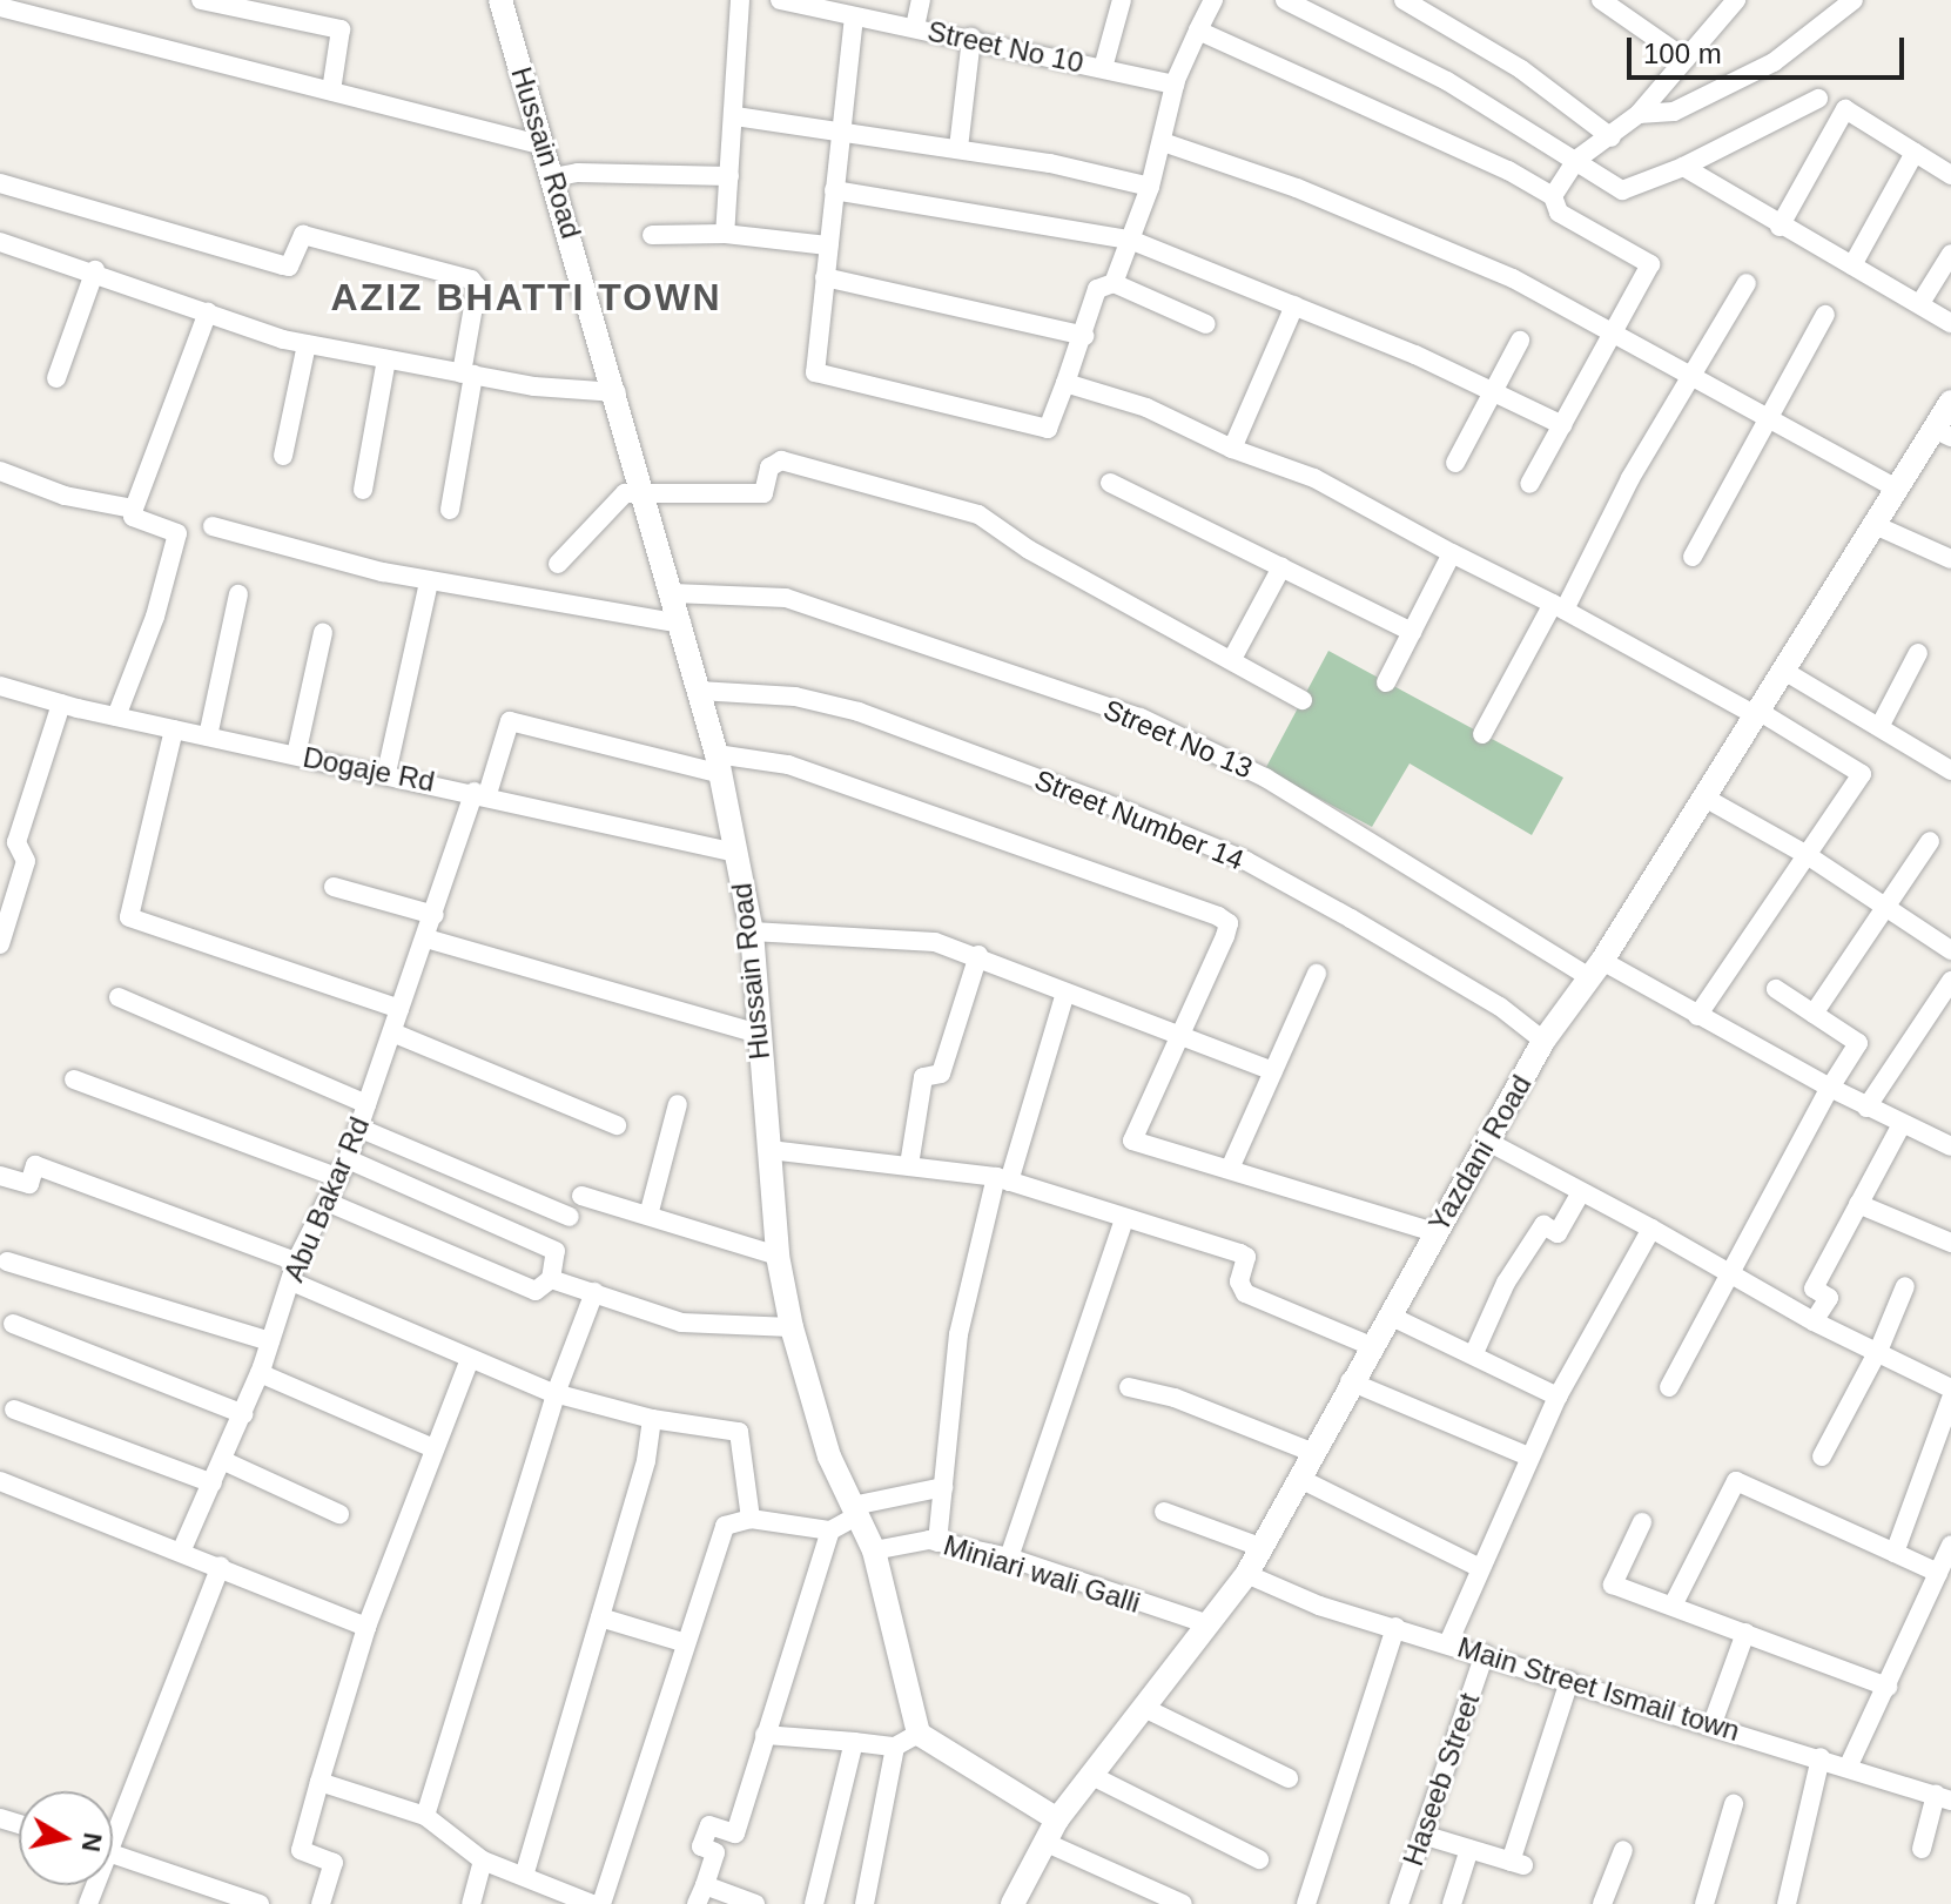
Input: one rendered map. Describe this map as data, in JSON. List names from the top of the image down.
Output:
{
  "streets": {
    "street": [
      "Street No 10",
      "Hussain Road",
      "Street No 13",
      "Dogaje Rd",
      "Street Number 14",
      "Yazdani Road",
      "Abu Bakar Rd",
      "Miniari wali Galli",
      "Main Street Ismail town",
      "Haseeb Street"
    ]
  },
  "crossings": [
    ["Hussain Road", "Street No 13"],
    ["Hussain Road", "Dogaje Rd"],
    ["Hussain Road", "Street Number 14"],
    ["Hussain Road", "Abu Bakar Rd"],
    ["Hussain Road", "Miniari wali Galli"],
    ["Street No 13", "Yazdani Road"],
    ["Dogaje Rd", "Abu Bakar Rd"],
    ["Street Number 14", "Yazdani Road"],
    ["Yazdani Road", "Miniari wali Galli"],
    ["Yazdani Road", "Main Street Ismail town"],
    ["Main Street Ismail town", "Haseeb Street"]
  ],
  "districts": ["AZIZ BHATTI TOWN"],
  "scale_bar": "100 m",
  "north": "right"
}
